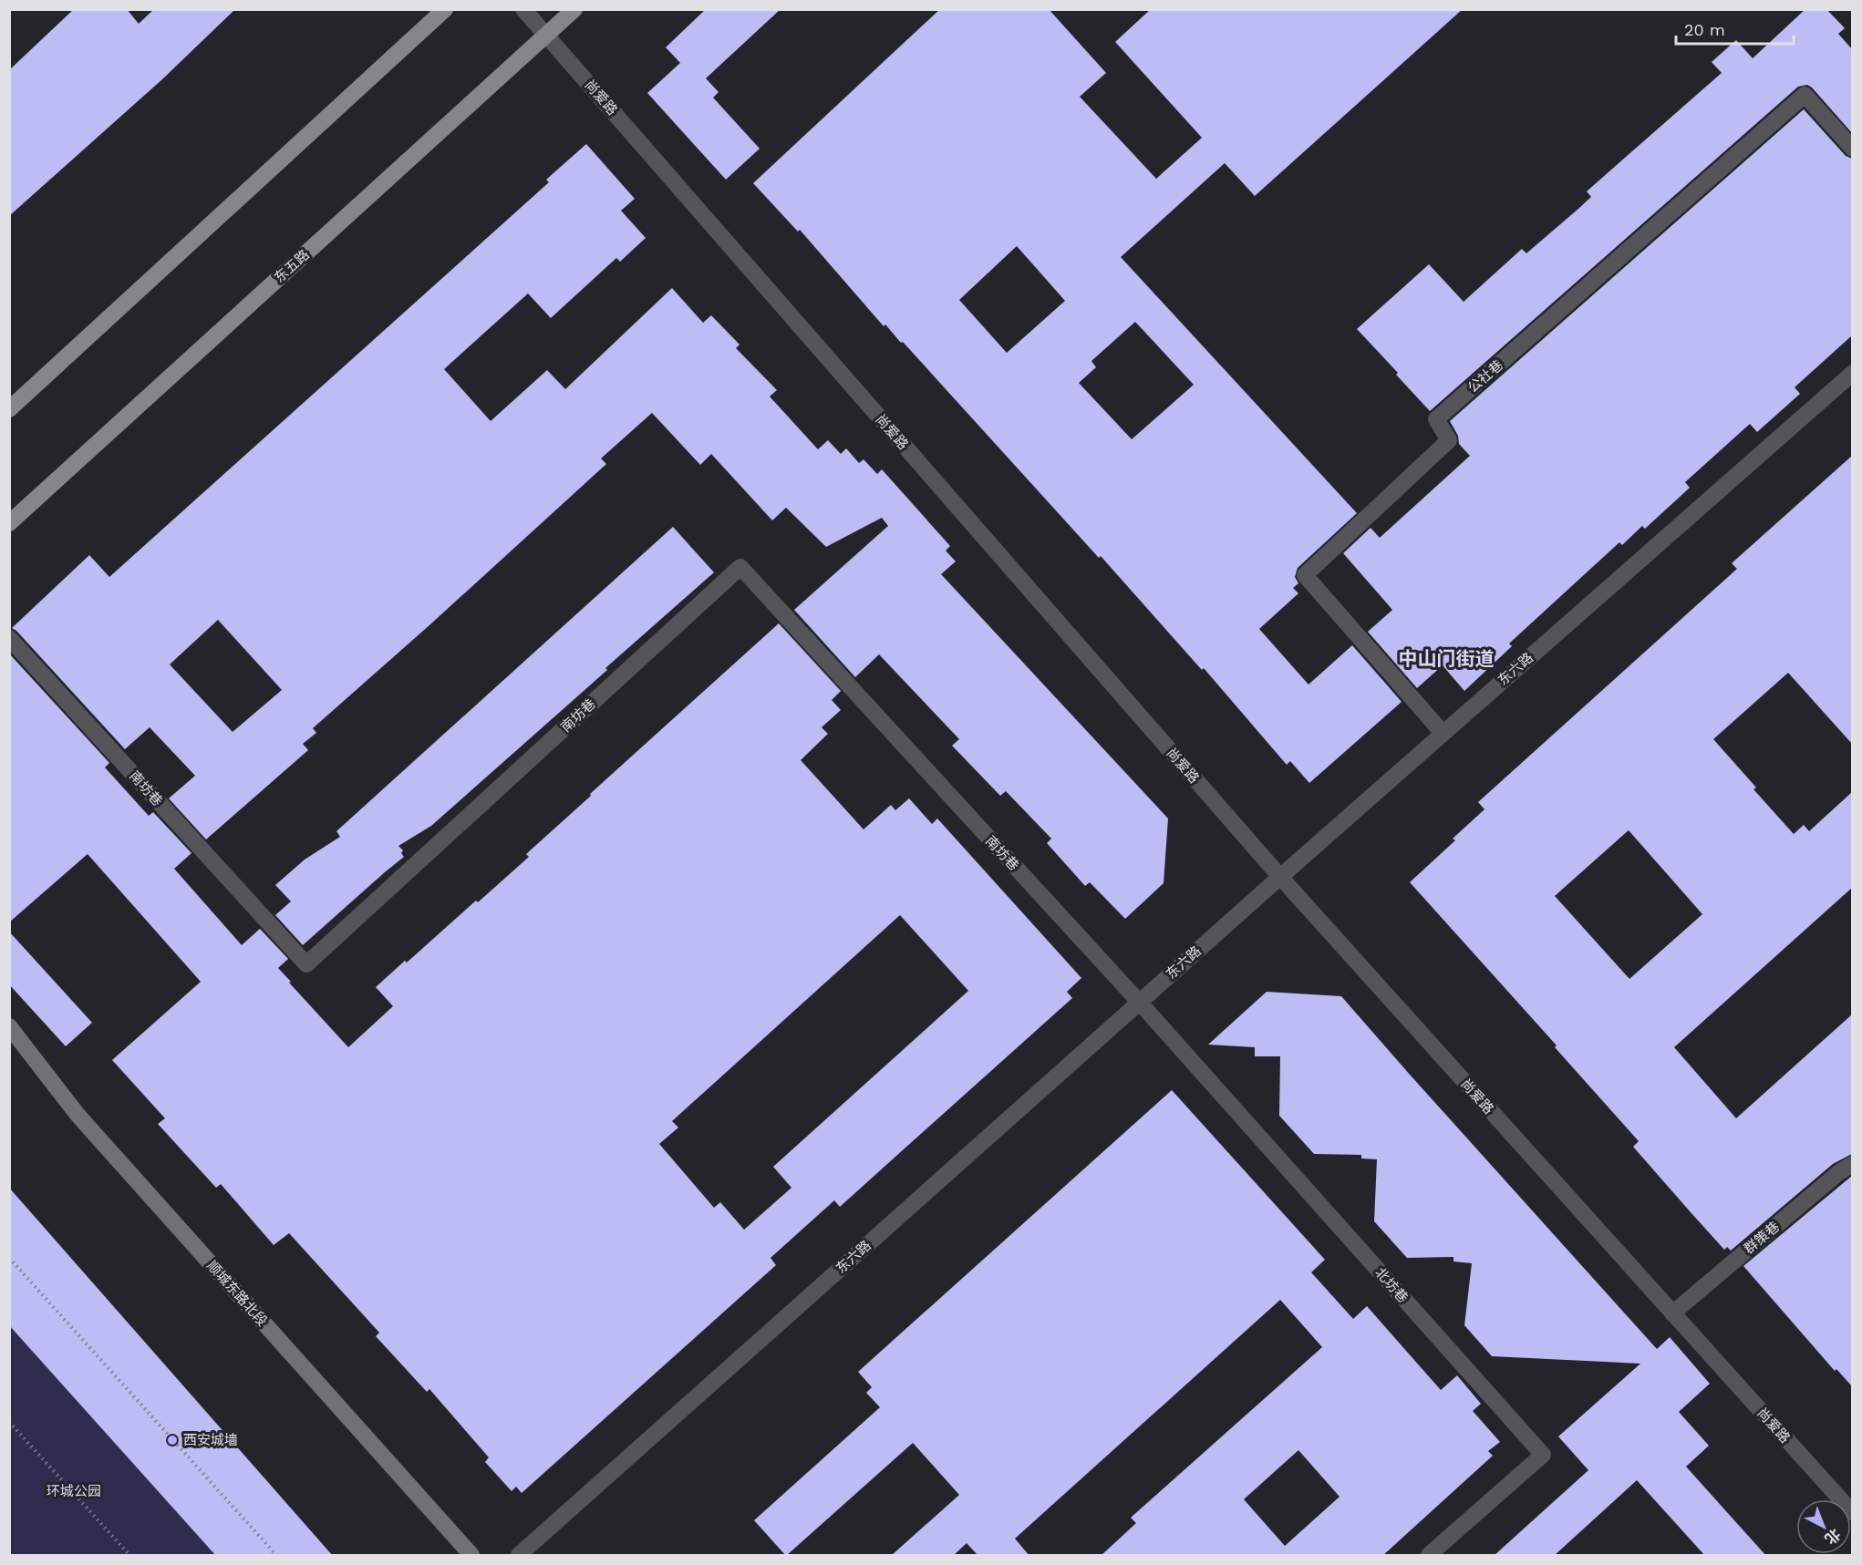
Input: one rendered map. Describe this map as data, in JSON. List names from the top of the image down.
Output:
{
  "streets": {
    "main road": ["东五路"],
    "street": [
      "尚爱路",
      "公社巷",
      "东六路",
      "南坊巷",
      "群策巷",
      "北坊巷",
      "顺城东路北段"
    ]
  },
  "crossings": [
    ["尚爱路", "东五路"],
    ["尚爱路", "东六路"],
    ["尚爱路", "群策巷"],
    ["公社巷", "东六路"],
    ["东六路", "南坊巷"],
    ["东六路", "北坊巷"],
    ["南坊巷", "北坊巷"]
  ],
  "districts": ["中山门街道"],
  "parks": ["环城公园"],
  "places": ["西安城墙"],
  "scale_bar": "20 m",
  "north": "bottom right"
}
